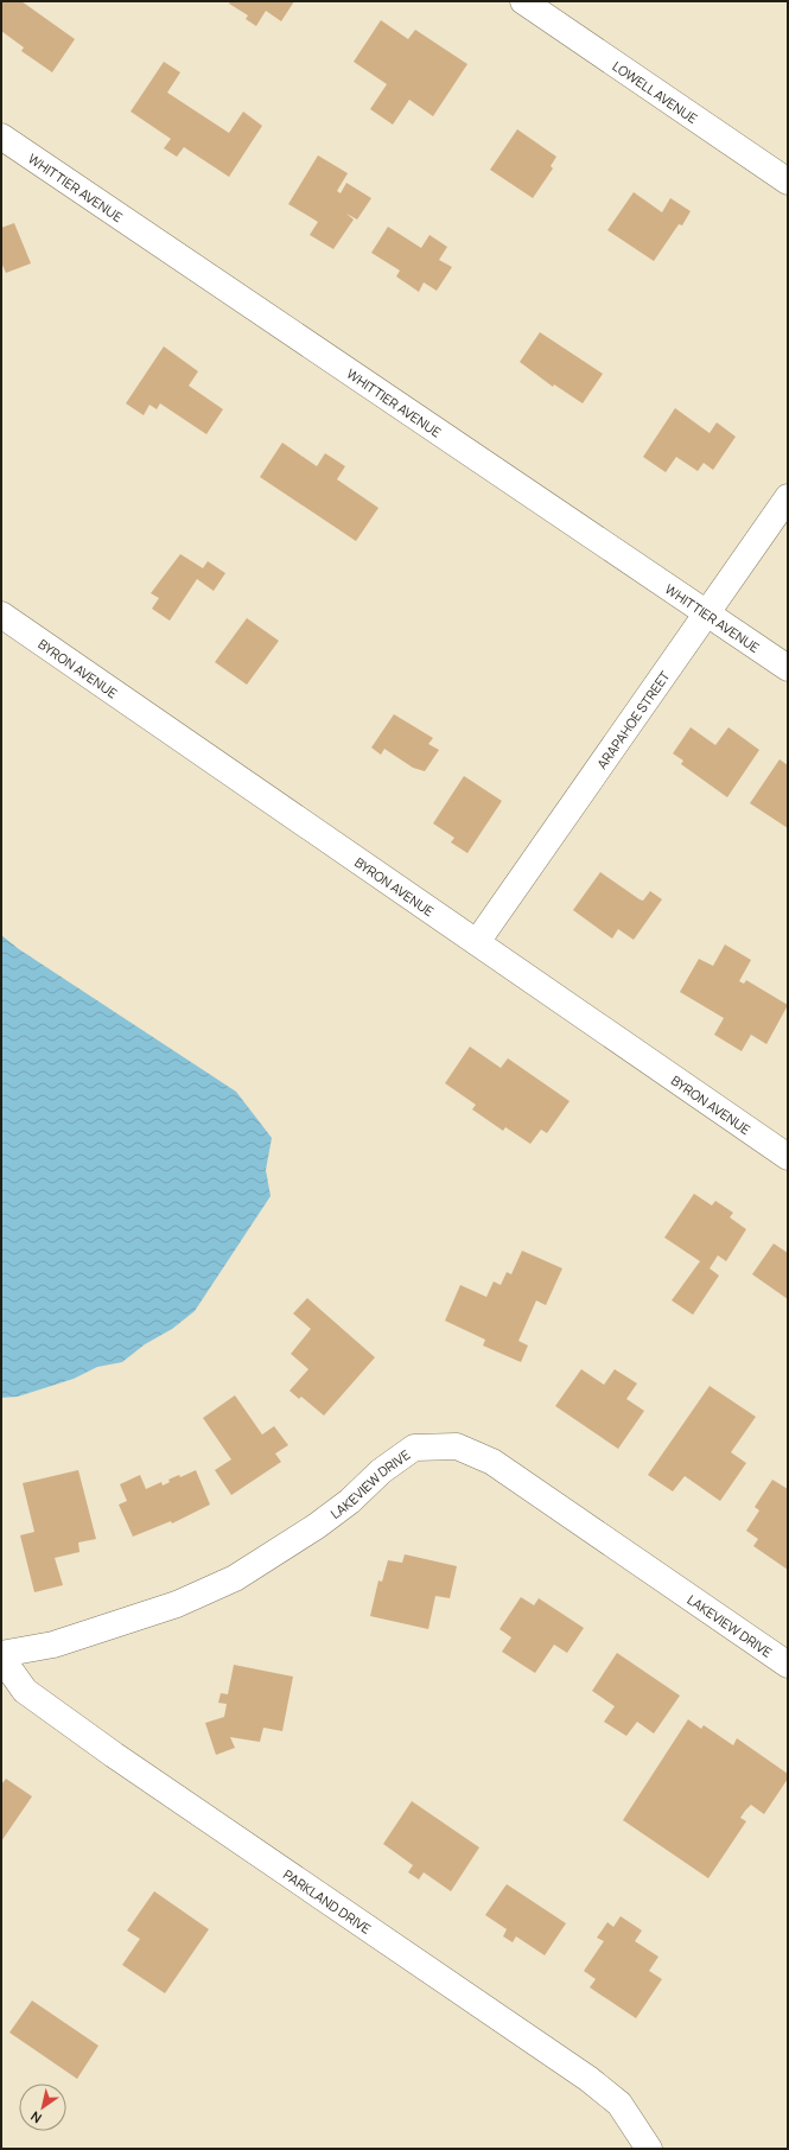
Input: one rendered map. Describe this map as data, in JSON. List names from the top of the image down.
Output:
{
  "streets": {
    "street": [
      "LOWELL AVENUE",
      "WHITTIER AVENUE",
      "BYRON AVENUE",
      "ARAPAHOE STREET",
      "LAKEVIEW DRIVE",
      "PARKLAND DRIVE"
    ]
  },
  "crossings": [
    ["WHITTIER AVENUE", "ARAPAHOE STREET"],
    ["BYRON AVENUE", "ARAPAHOE STREET"]
  ],
  "north": "bottom left"
}
